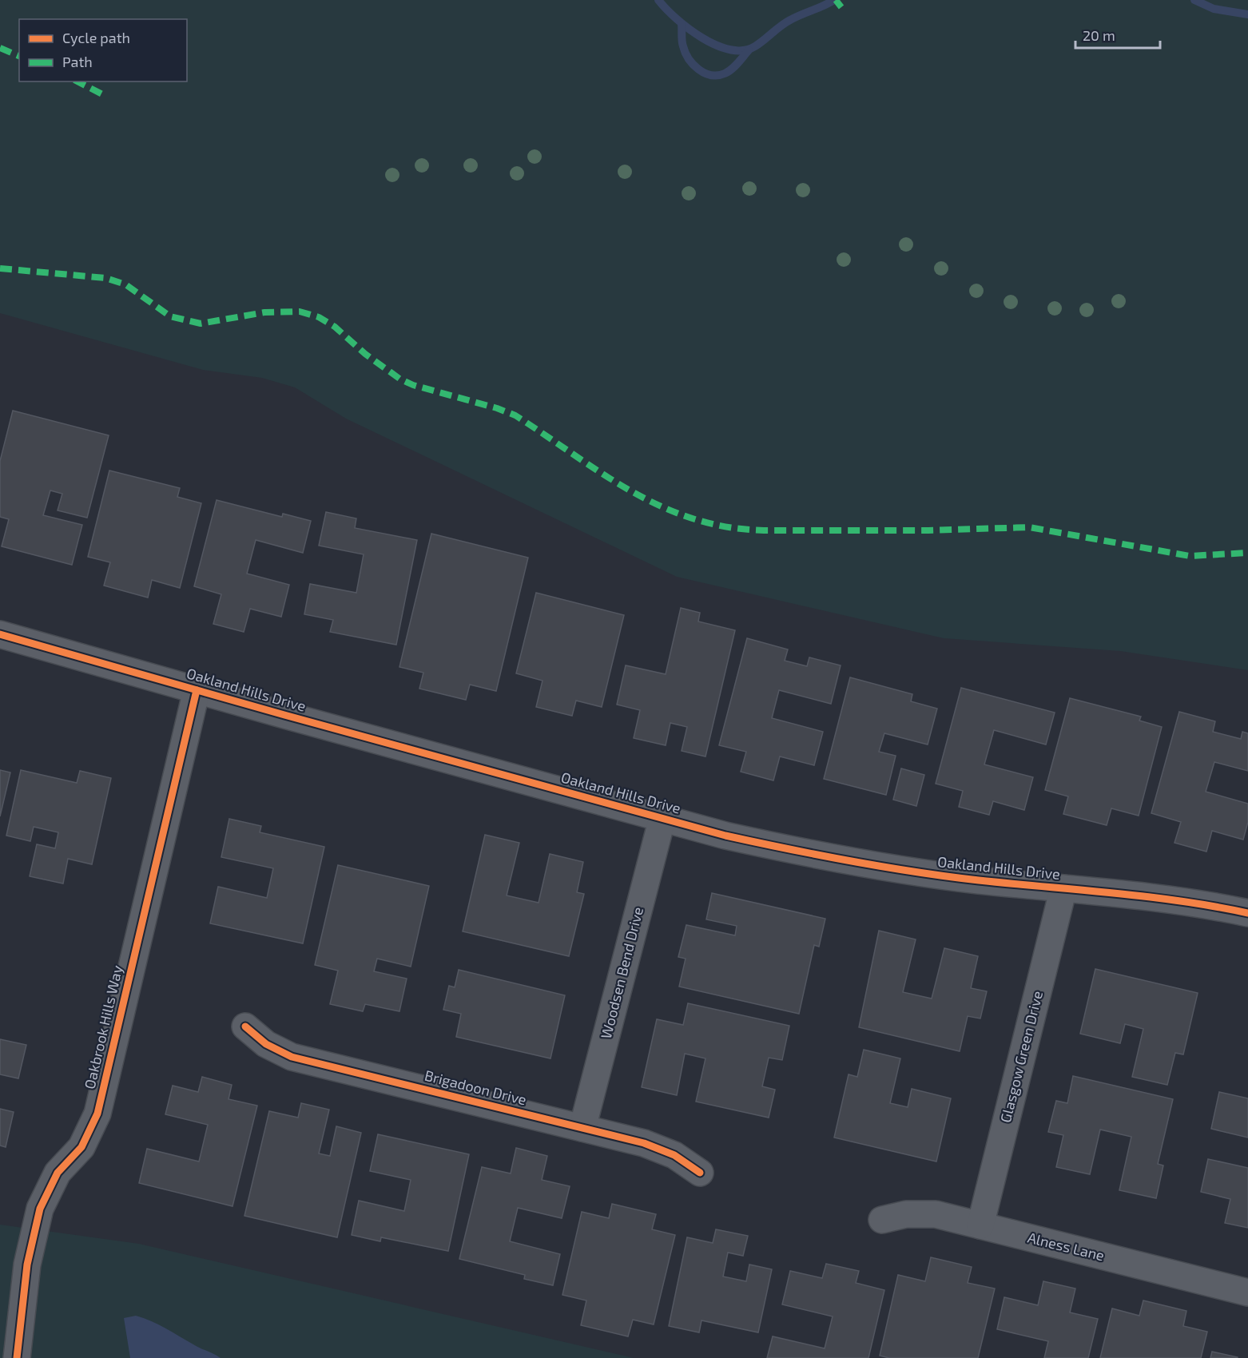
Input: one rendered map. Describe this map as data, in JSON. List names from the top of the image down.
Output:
{
  "streets": {
    "street": [
      "Oakland Hills Drive",
      "Woodsen Bend Drive",
      "Oakbrook Hills Way",
      "Glasgow Green Drive",
      "Brigadoon Drive",
      "Alness Lane"
    ]
  },
  "crossings": [
    ["Oakland Hills Drive", "Woodsen Bend Drive"],
    ["Oakland Hills Drive", "Oakbrook Hills Way"],
    ["Oakland Hills Drive", "Glasgow Green Drive"],
    ["Woodsen Bend Drive", "Brigadoon Drive"],
    ["Glasgow Green Drive", "Alness Lane"]
  ],
  "legend": ["Cycle path", "Path"],
  "scale_bar": "20 m"
}
